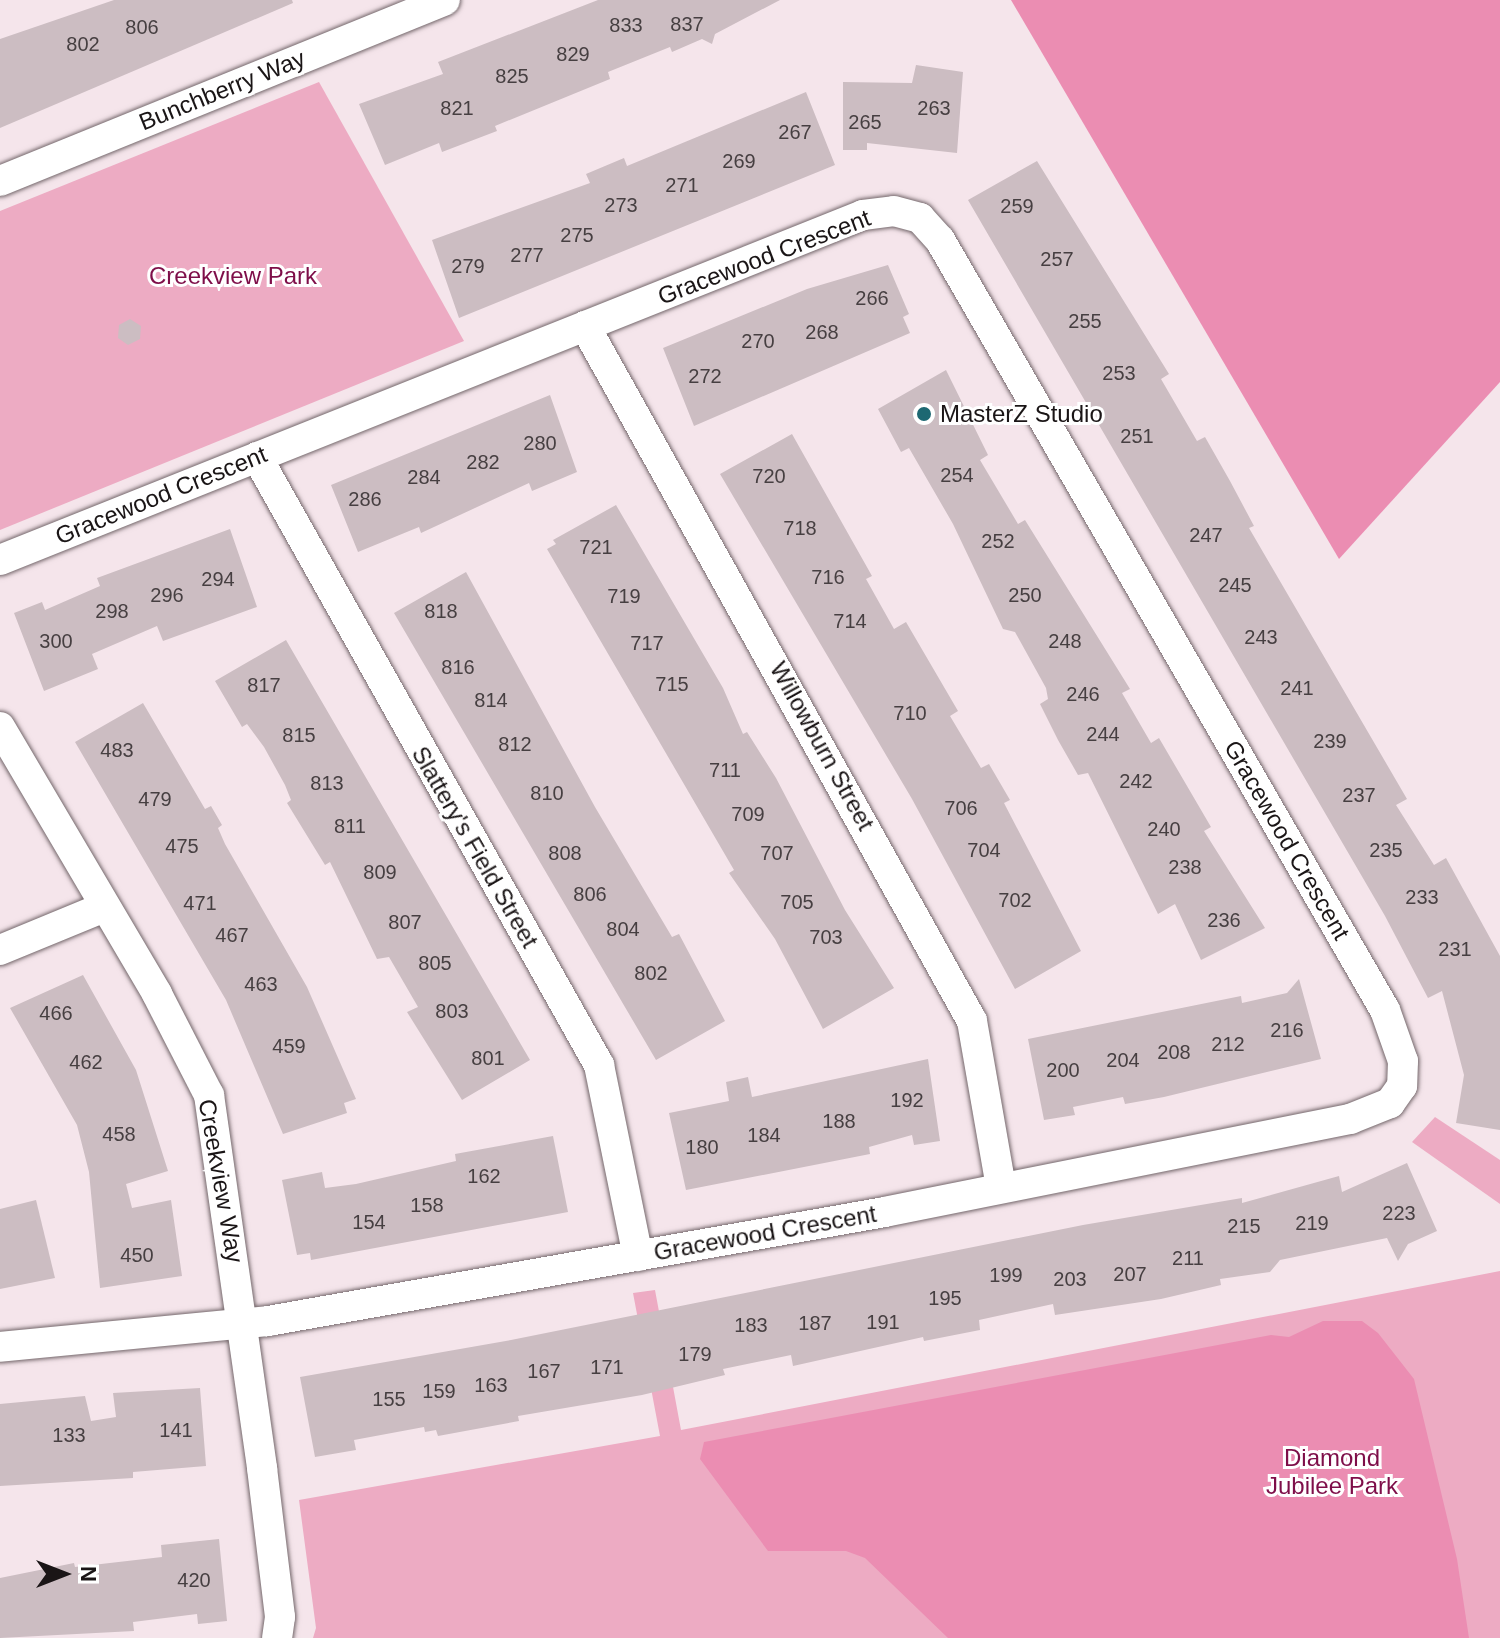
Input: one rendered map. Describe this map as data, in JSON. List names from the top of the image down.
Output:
{
  "streets": {
    "street": [
      "Bunchberry Way",
      "Gracewood Crescent",
      "Willowburn Street",
      "Slattery's Field Street",
      "Creekview Way"
    ]
  },
  "crossings": [
    ["Gracewood Crescent", "Willowburn Street"],
    ["Gracewood Crescent", "Slattery's Field Street"],
    ["Gracewood Crescent", "Creekview Way"]
  ],
  "parks": ["Creekview Park", "Diamond Jubilee Park"],
  "places": ["MasterZ Studio"],
  "house_numbers": [
    "837",
    "833",
    "806",
    "802",
    "829",
    "825",
    "821",
    "263",
    "265",
    "267",
    "269",
    "271",
    "273",
    "259",
    "275",
    "277",
    "257",
    "279",
    "266",
    "255",
    "268",
    "270",
    "253",
    "272",
    "251",
    "280",
    "282",
    "254",
    "720",
    "284",
    "286",
    "718",
    "247",
    "252",
    "721",
    "716",
    "294",
    "245",
    "296",
    "250",
    "719",
    "298",
    "818",
    "714",
    "243",
    "300",
    "248",
    "717",
    "816",
    "715",
    "817",
    "241",
    "246",
    "814",
    "710",
    "244",
    "815",
    "239",
    "812",
    "483",
    "711",
    "242",
    "813",
    "810",
    "237",
    "479",
    "706",
    "709",
    "811",
    "240",
    "475",
    "704",
    "235",
    "808",
    "707",
    "238",
    "809",
    "806",
    "233",
    "702",
    "705",
    "471",
    "236",
    "807",
    "804",
    "467",
    "703",
    "231",
    "805",
    "802",
    "463",
    "803",
    "466",
    "216",
    "212",
    "459",
    "208",
    "801",
    "204",
    "462",
    "200",
    "192",
    "188",
    "458",
    "184",
    "180",
    "162",
    "158",
    "223",
    "154",
    "219",
    "215",
    "450",
    "211",
    "207",
    "199",
    "203",
    "195",
    "191",
    "187",
    "183",
    "179",
    "171",
    "167",
    "163",
    "159",
    "155",
    "141",
    "133",
    "420"
  ],
  "north": "right"
}
